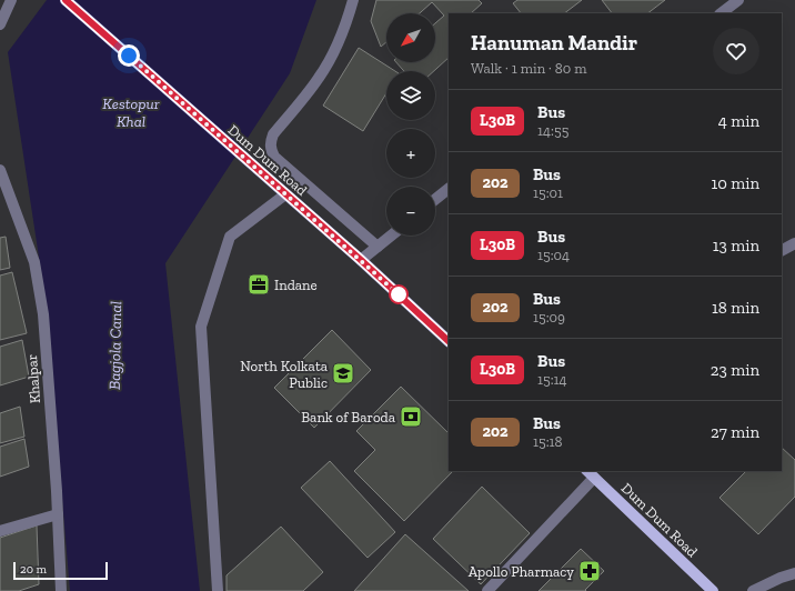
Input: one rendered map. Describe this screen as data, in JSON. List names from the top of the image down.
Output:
{
  "streets": {
    "main road": ["Dum Dum Road"],
    "street": ["Khalpar"]
  },
  "water": ["Kestopur Khal", "Bagjola Canal"],
  "places": {
    "office": ["Indane"],
    "school or university": ["North Kolkata Public"],
    "bank": ["Bank of Baroda"],
    "pharmacy": ["Apollo Pharmacy"]
  },
  "lines": ["bus line L30B"],
  "scale_bar": "20 m",
  "north": "bottom left",
  "page": {
    "map_buttons": ["+", "−"],
    "heading": ["Hanuman Mandir", "Walk · 1 min · 80 m"],
    "list": [
      {
        "mark": "L30B",
        "name": "Bus",
        "note": "14:55",
        "value": "4 min"
      },
      {
        "mark": "202",
        "name": "Bus",
        "note": "15:01",
        "value": "10 min"
      },
      {
        "mark": "L30B",
        "name": "Bus",
        "note": "15:04",
        "value": "13 min"
      },
      {
        "mark": "202",
        "name": "Bus",
        "note": "15:09",
        "value": "18 min"
      },
      {
        "mark": "L30B",
        "name": "Bus",
        "note": "15:14",
        "value": "23 min"
      },
      {
        "mark": "202",
        "name": "Bus",
        "note": "15:18",
        "value": "27 min"
      }
    ],
    "scale": "20 m"
  }
}
